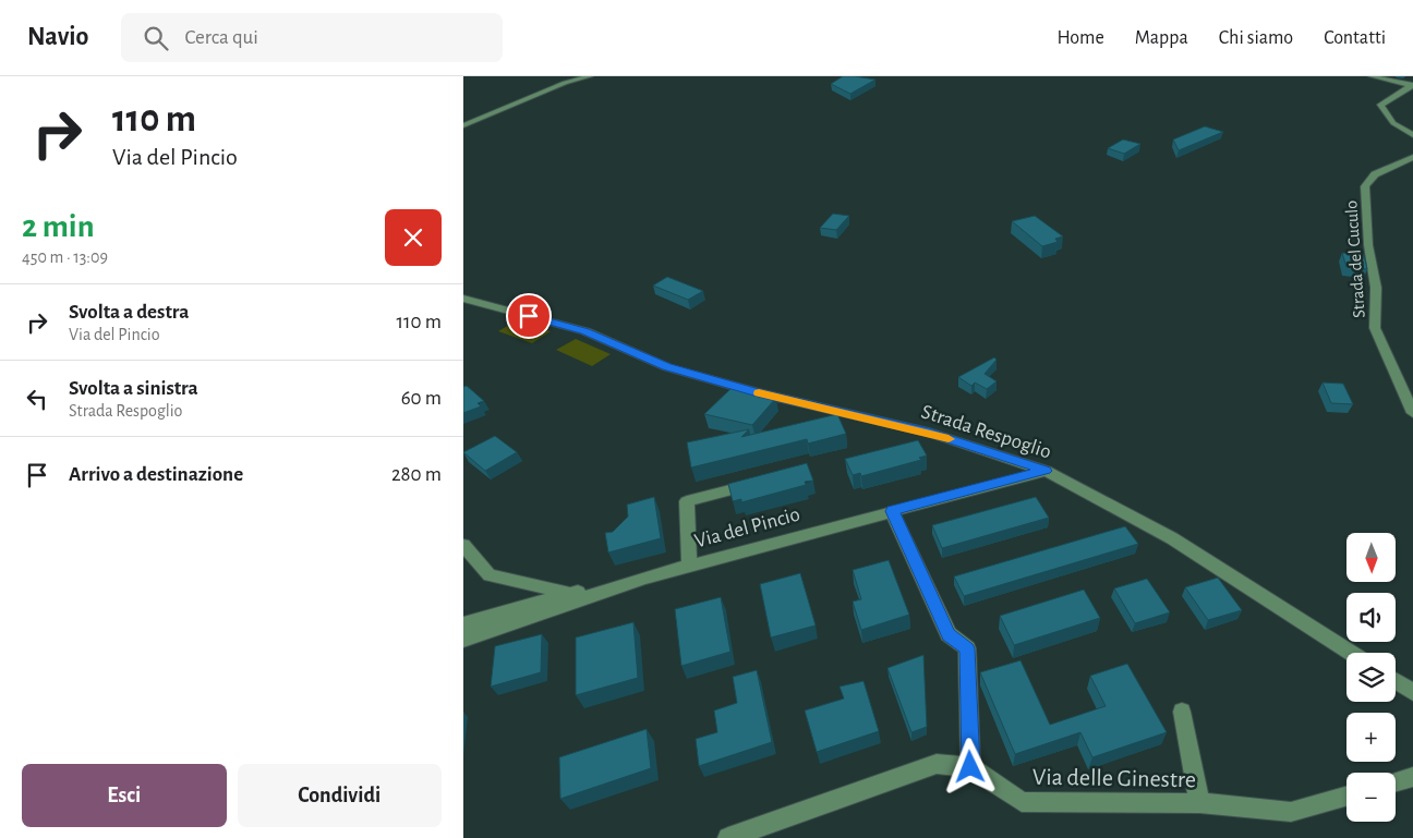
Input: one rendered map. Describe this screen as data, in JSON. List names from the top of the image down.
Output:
{
  "streets": {
    "street": [
      "Strada del Cuculo",
      "Strada Respoglio",
      "Via del Pincio",
      "Via delle Ginestre"
    ]
  },
  "crossings": [
    ["Strada Respoglio", "Via del Pincio"]
  ],
  "north": "bottom",
  "page": {
    "header": "Navio",
    "search": "Cerca qui",
    "nav": [
      "Home",
      "Mappa",
      "Chi siamo",
      "Contatti"
    ],
    "turn": ["110 m", "Via del Pincio"],
    "heading": ["2 min", "450 m · 13:09"],
    "list": [
      {
        "name": "Svolta a destra",
        "note": "Via del Pincio",
        "value": "110 m"
      },
      {
        "name": "Svolta a sinistra",
        "note": "Strada Respoglio",
        "value": "60 m"
      },
      {
        "name": "Arrivo a destinazione",
        "value": "280 m"
      }
    ],
    "map_buttons": ["+", "−"],
    "buttons": ["Esci", "Condividi"]
  }
}
